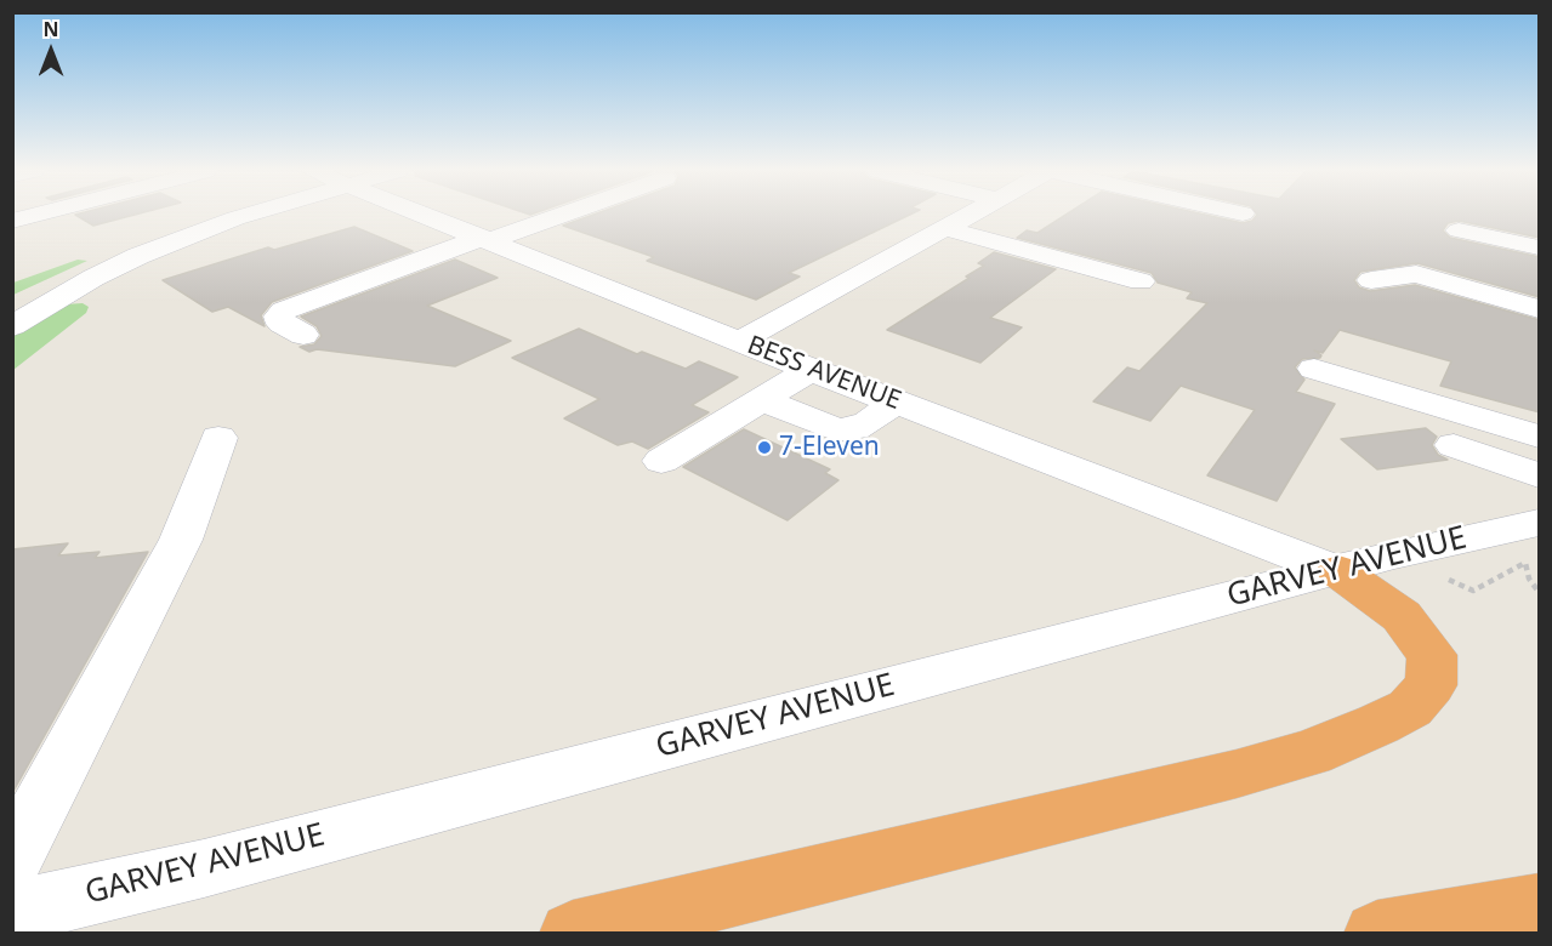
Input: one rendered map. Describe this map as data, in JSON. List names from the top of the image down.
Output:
{
  "streets": {
    "street": ["BESS AVENUE", "GARVEY AVENUE"]
  },
  "crossings": [
    ["BESS AVENUE", "GARVEY AVENUE"]
  ],
  "places": ["7-Eleven"],
  "north": "top"
}
